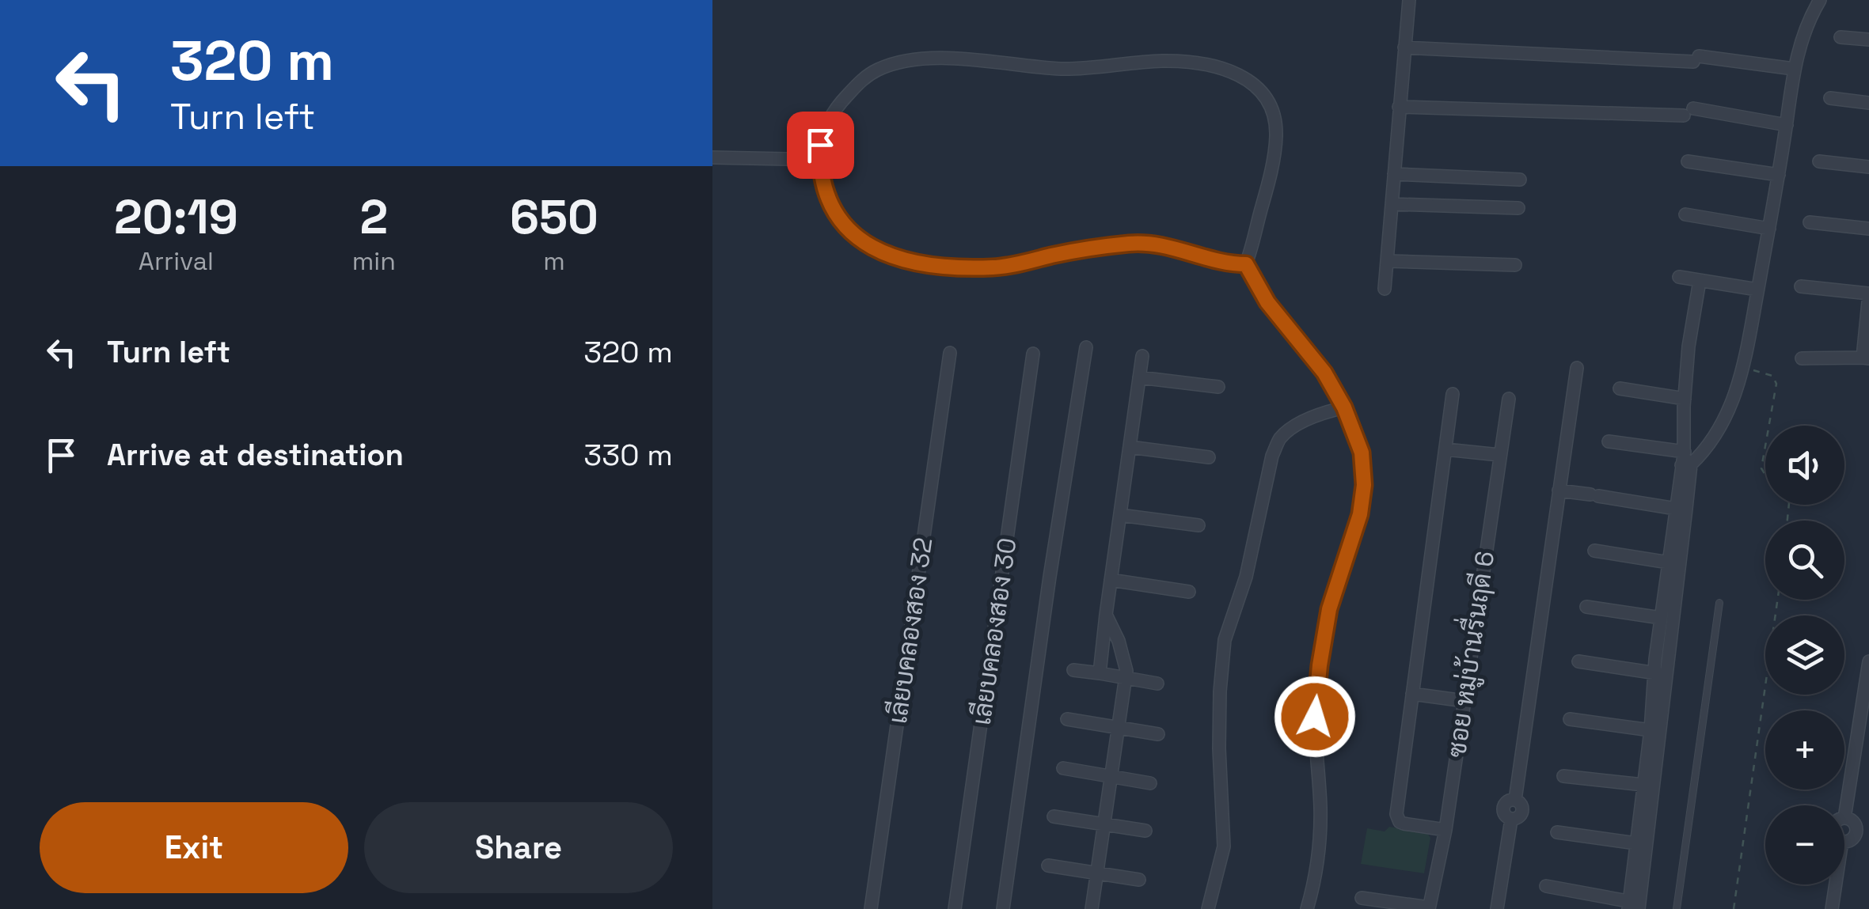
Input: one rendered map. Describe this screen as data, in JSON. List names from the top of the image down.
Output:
{
  "streets": {
    "street": ["เลียบคลองสอง 32", "เลียบคลองสอง 30", "ซอย หมู่บ้านรื่นฤดี 6"]
  },
  "page": {
    "turn": ["320 m", "Turn left"],
    "eta": [
      "20:19",
      "Arrival",
      "2",
      "min",
      "650",
      "m"
    ],
    "list": [
      {
        "name": "Turn left",
        "value": "320 m"
      },
      {
        "name": "Arrive at destination",
        "value": "330 m"
      }
    ],
    "map_buttons": ["+", "−"],
    "buttons": ["Exit", "Share"]
  }
}
